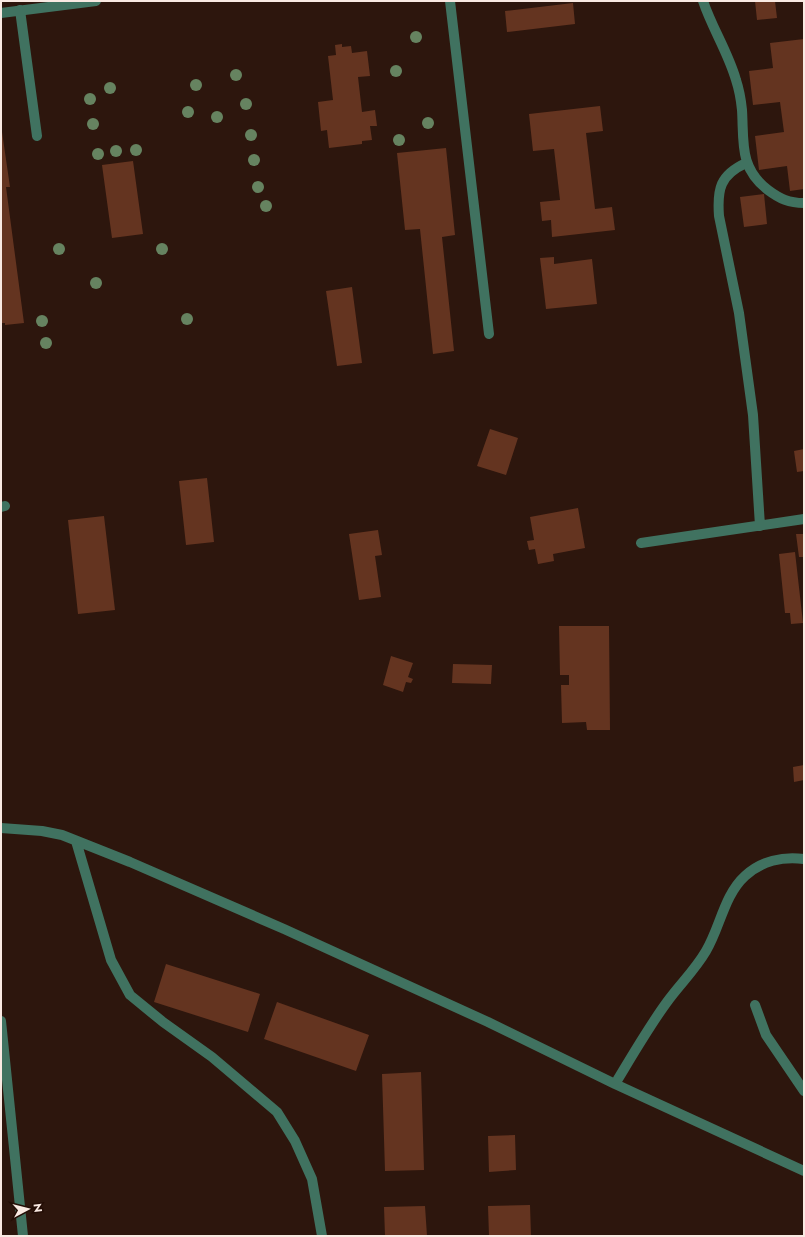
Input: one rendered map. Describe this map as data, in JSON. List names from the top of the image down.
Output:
{
  "north": "right"
}
